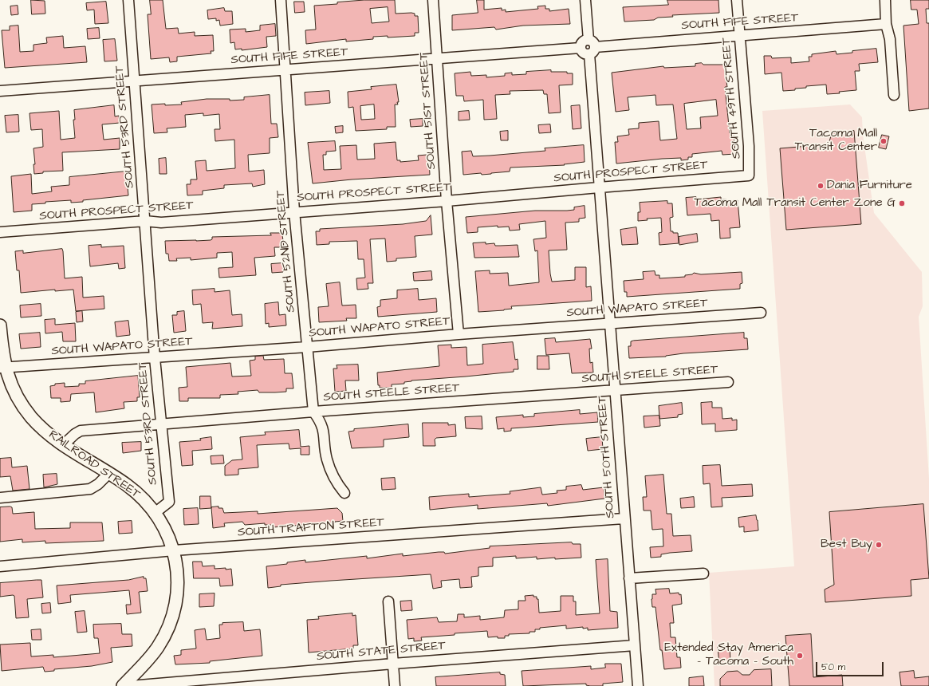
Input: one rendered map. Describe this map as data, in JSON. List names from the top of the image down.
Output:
{
  "streets": {
    "street": [
      "SOUTH FIFE STREET",
      "SOUTH 49TH STREET",
      "SOUTH 51ST STREET",
      "SOUTH 53RD STREET",
      "SOUTH PROSPECT STREET",
      "SOUTH 52ND STREET",
      "SOUTH WAPATO STREET",
      "SOUTH STEELE STREET",
      "SOUTH 50TH STREET",
      "RAILROAD STREET",
      "SOUTH TRAFTON STREET",
      "SOUTH STATE STREET"
    ]
  },
  "crossings": [
    ["SOUTH FIFE STREET", "SOUTH 49TH STREET"],
    ["SOUTH FIFE STREET", "SOUTH 51ST STREET"],
    ["SOUTH FIFE STREET", "SOUTH 53RD STREET"],
    ["SOUTH FIFE STREET", "SOUTH 52ND STREET"],
    ["SOUTH FIFE STREET", "SOUTH 50TH STREET"],
    ["SOUTH 49TH STREET", "SOUTH PROSPECT STREET"],
    ["SOUTH 51ST STREET", "SOUTH PROSPECT STREET"],
    ["SOUTH 51ST STREET", "SOUTH WAPATO STREET"],
    ["SOUTH 53RD STREET", "SOUTH PROSPECT STREET"],
    ["SOUTH 53RD STREET", "SOUTH WAPATO STREET"],
    ["SOUTH 53RD STREET", "SOUTH STEELE STREET"],
    ["SOUTH 53RD STREET", "RAILROAD STREET"],
    ["SOUTH PROSPECT STREET", "SOUTH 52ND STREET"],
    ["SOUTH PROSPECT STREET", "SOUTH 50TH STREET"],
    ["SOUTH 52ND STREET", "SOUTH WAPATO STREET"],
    ["SOUTH 52ND STREET", "SOUTH STEELE STREET"],
    ["SOUTH WAPATO STREET", "SOUTH 50TH STREET"],
    ["SOUTH WAPATO STREET", "RAILROAD STREET"],
    ["SOUTH STEELE STREET", "SOUTH 50TH STREET"],
    ["SOUTH STEELE STREET", "RAILROAD STREET"],
    ["SOUTH 50TH STREET", "SOUTH TRAFTON STREET"],
    ["SOUTH 50TH STREET", "SOUTH STATE STREET"],
    ["RAILROAD STREET", "SOUTH TRAFTON STREET"]
  ],
  "places": [
    "Tacoma Mall Transit Center",
    "Dania Furniture",
    "Tacoma Mall Transit Center Zone G",
    "Best Buy",
    "Extended Stay America - Tacoma - South"
  ],
  "scale_bar": "50 m"
}
